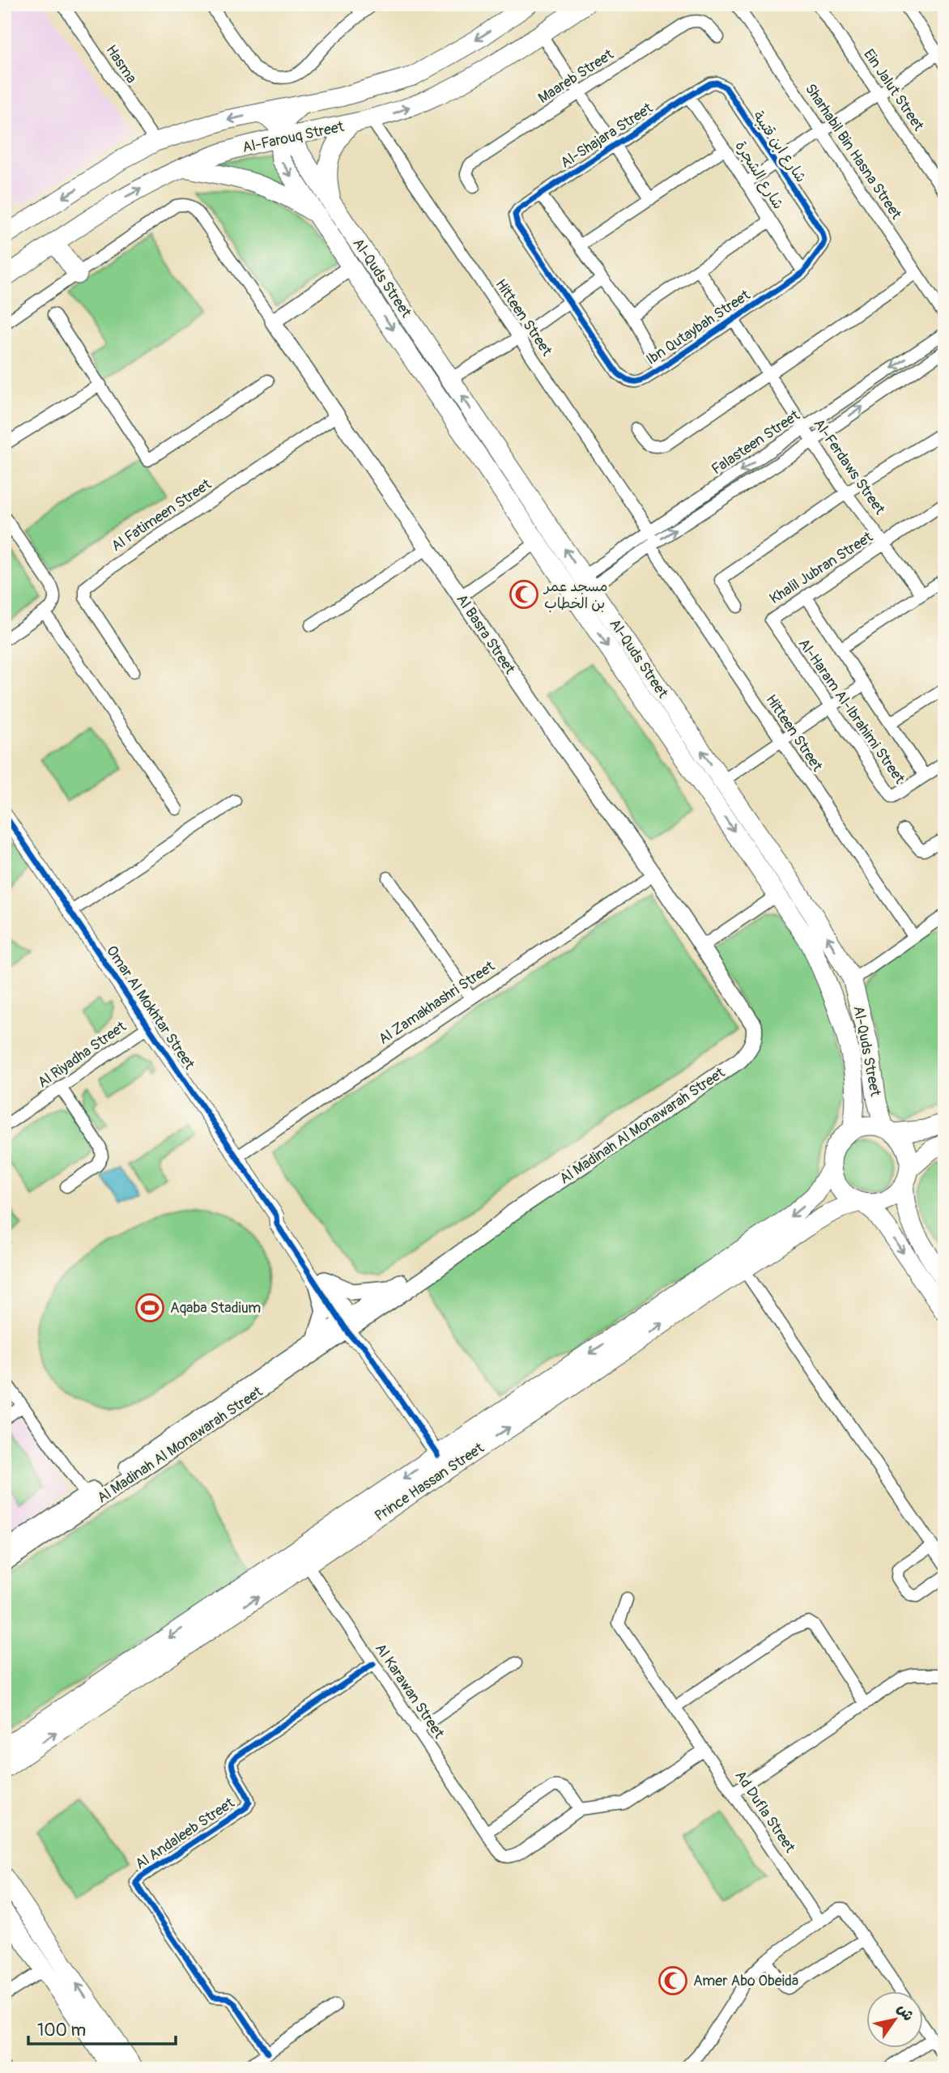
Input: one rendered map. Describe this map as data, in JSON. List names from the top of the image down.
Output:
{
  "streets": {
    "main road": [
      "Al-Farouq Street",
      "Al-Quds Street",
      "Al Basra Street",
      "Al Madinah Al Monawarah Street",
      "Prince Hassan Street"
    ],
    "street": [
      "Hasma",
      "Maareb Street",
      "Ein Jalut Street",
      "Al-Shajara Street",
      "شارع ابن قتيبة",
      "Sharhabil Bin Hasna Street",
      "شارع الشجرة",
      "Hitteen Street",
      "Ibn Qutaybah Street",
      "Falasteen Street",
      "Al-Ferdaws Street",
      "Al Fatimeen Street",
      "Khalil Jubran Street",
      "Al-Haram Al-Ibrahimi Street",
      "Al Zamakhashri Street",
      "Omar Al Mokhtar Street",
      "Al Riyadha Street",
      "Al Karawan Street",
      "Ad Dufla Street",
      "Al Andaleeb Street"
    ]
  },
  "crossings": [
    ["Hasma", "Al-Farouq Street"],
    ["Al-Shajara Street", "شارع ابن قتيبة"],
    ["Al-Shajara Street", "شارع الشجرة"],
    ["Al-Shajara Street", "Ibn Qutaybah Street"],
    ["Al-Farouq Street", "Al-Quds Street"],
    ["Al-Farouq Street", "Hitteen Street"],
    ["شارع ابن قتيبة", "Ibn Qutaybah Street"],
    ["شارع الشجرة", "Ibn Qutaybah Street"],
    ["Al-Quds Street", "Falasteen Street"],
    ["Al-Quds Street", "Prince Hassan Street"],
    ["Hitteen Street", "Falasteen Street"],
    ["Ibn Qutaybah Street", "Al-Ferdaws Street"],
    ["Falasteen Street", "Al-Ferdaws Street"],
    ["Al-Ferdaws Street", "Khalil Jubran Street"],
    ["Al Fatimeen Street", "Al Basra Street"],
    ["Khalil Jubran Street", "Al-Haram Al-Ibrahimi Street"],
    ["Al Basra Street", "Al Zamakhashri Street"],
    ["Al Basra Street", "Al Madinah Al Monawarah Street"],
    ["Al Zamakhashri Street", "Omar Al Mokhtar Street"],
    ["Omar Al Mokhtar Street", "Al Riyadha Street"],
    ["Omar Al Mokhtar Street", "Al Madinah Al Monawarah Street"],
    ["Omar Al Mokhtar Street", "Prince Hassan Street"],
    ["Prince Hassan Street", "Al Karawan Street"],
    ["Al Karawan Street", "Al Andaleeb Street"]
  ],
  "places": {
    "mosque": ["مسجد عمر بن الخطاب", "Amer Abo Obeida"],
    "sports": ["Aqaba Stadium"]
  },
  "scale_bar": "100 m",
  "north": "top right"
}
